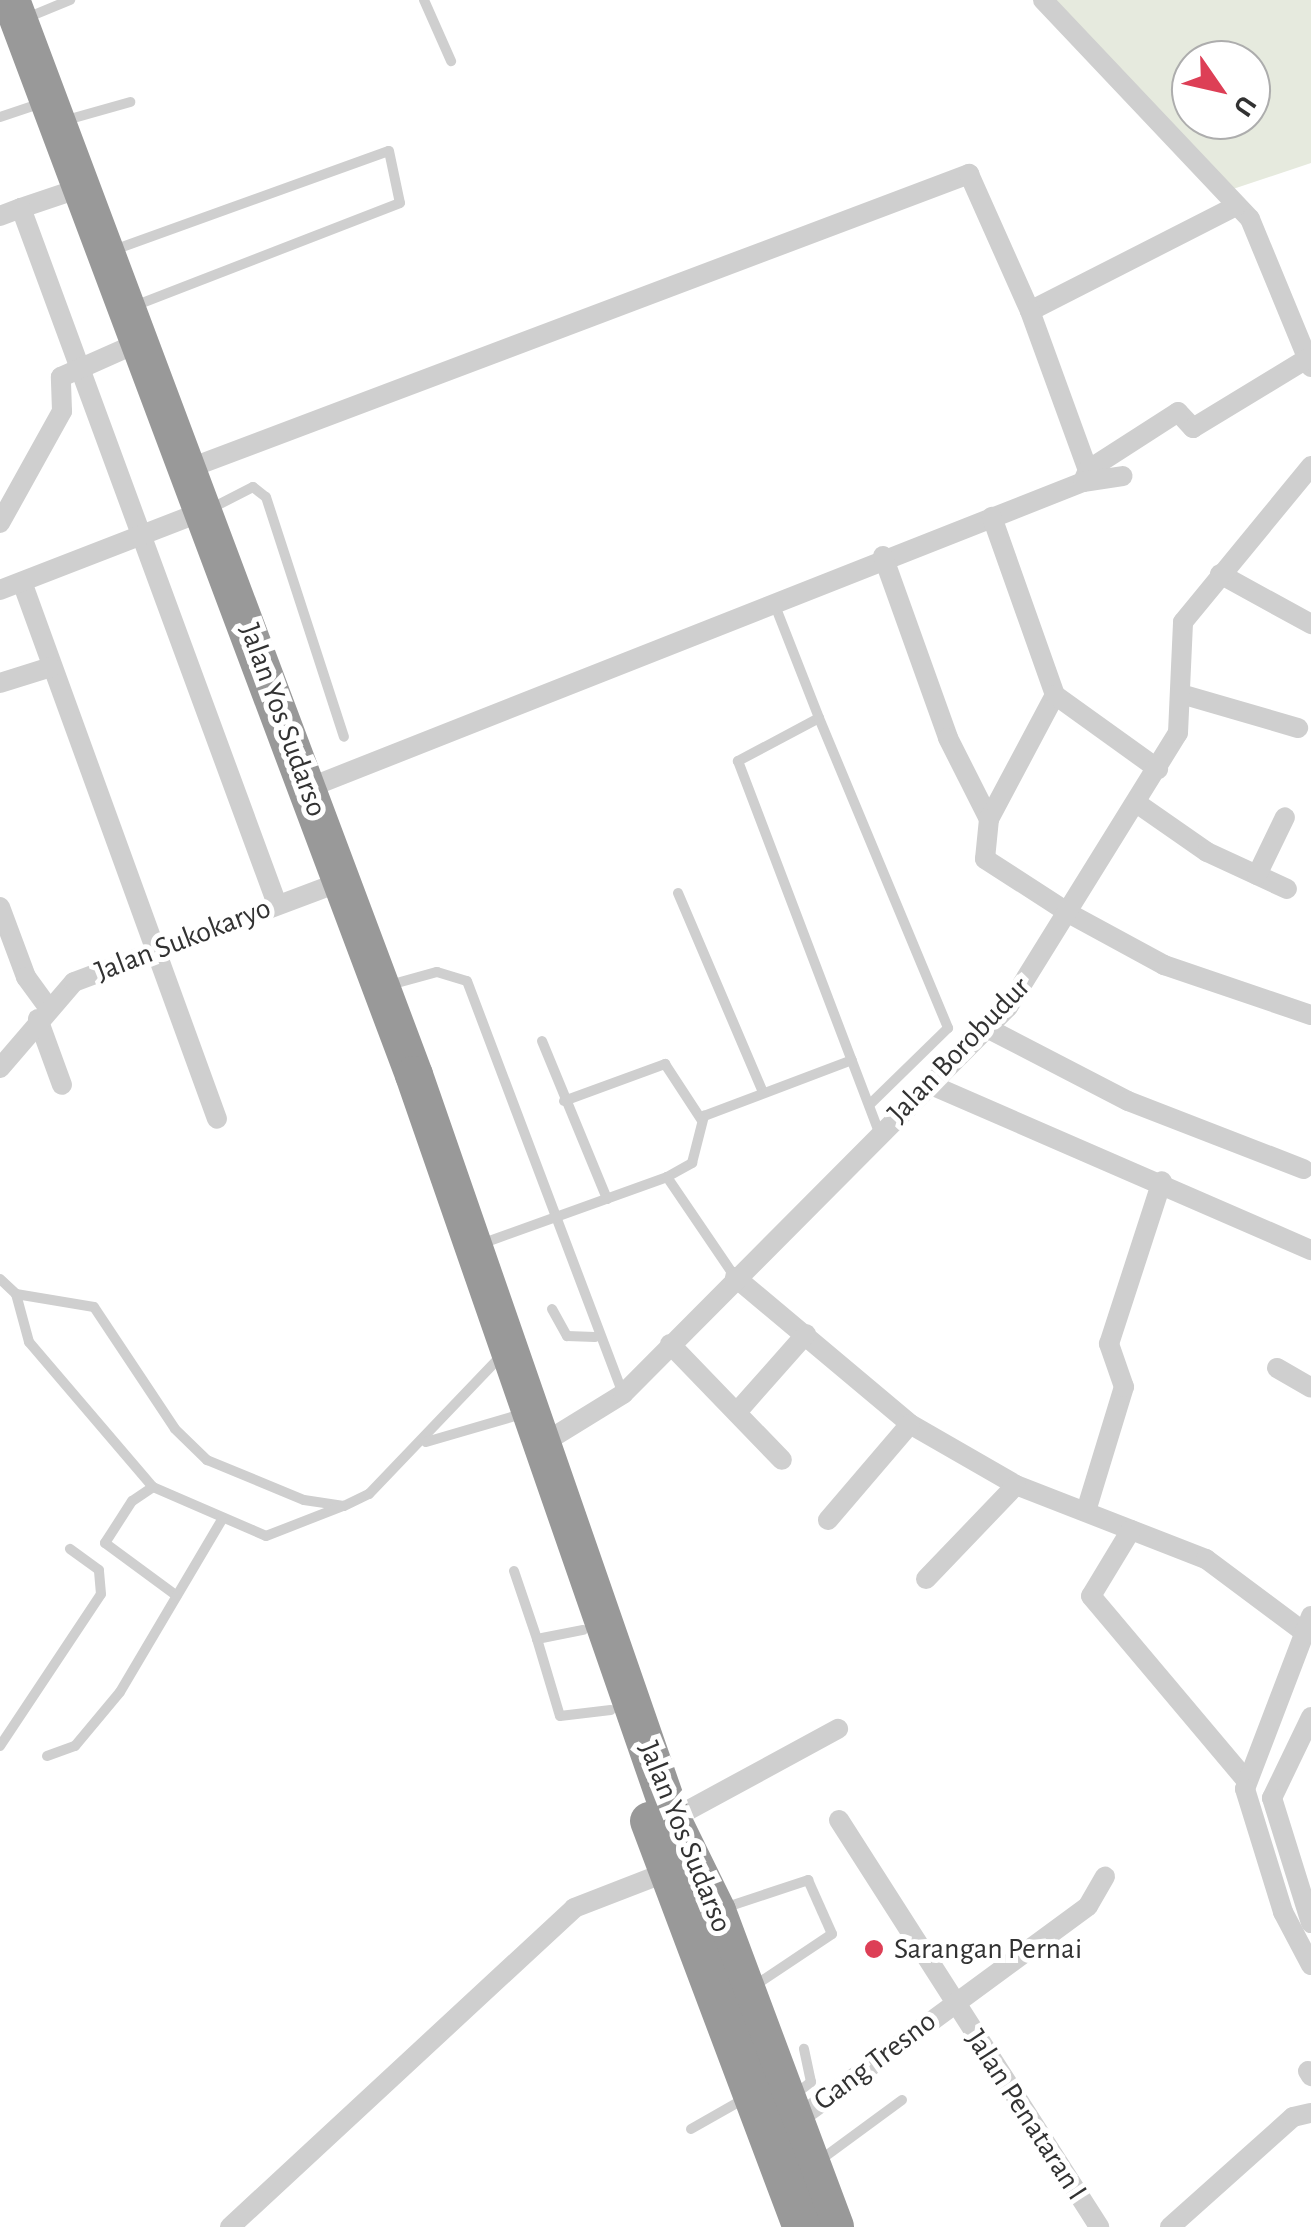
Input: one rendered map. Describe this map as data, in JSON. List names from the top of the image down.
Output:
{
  "streets": {
    "highway": ["Jalan Yos Sudarso"],
    "street": [
      "Jalan Sukokaryo",
      "Jalan Borobudur",
      "Gang Tresno",
      "Jalan Penataran I"
    ]
  },
  "crossings": [
    ["Jalan Yos Sudarso", "Jalan Sukokaryo"],
    ["Jalan Yos Sudarso", "Jalan Borobudur"],
    ["Jalan Yos Sudarso", "Gang Tresno"],
    ["Gang Tresno", "Jalan Penataran I"]
  ],
  "places": ["Sarangan Pernai"],
  "north": "bottom right"
}
